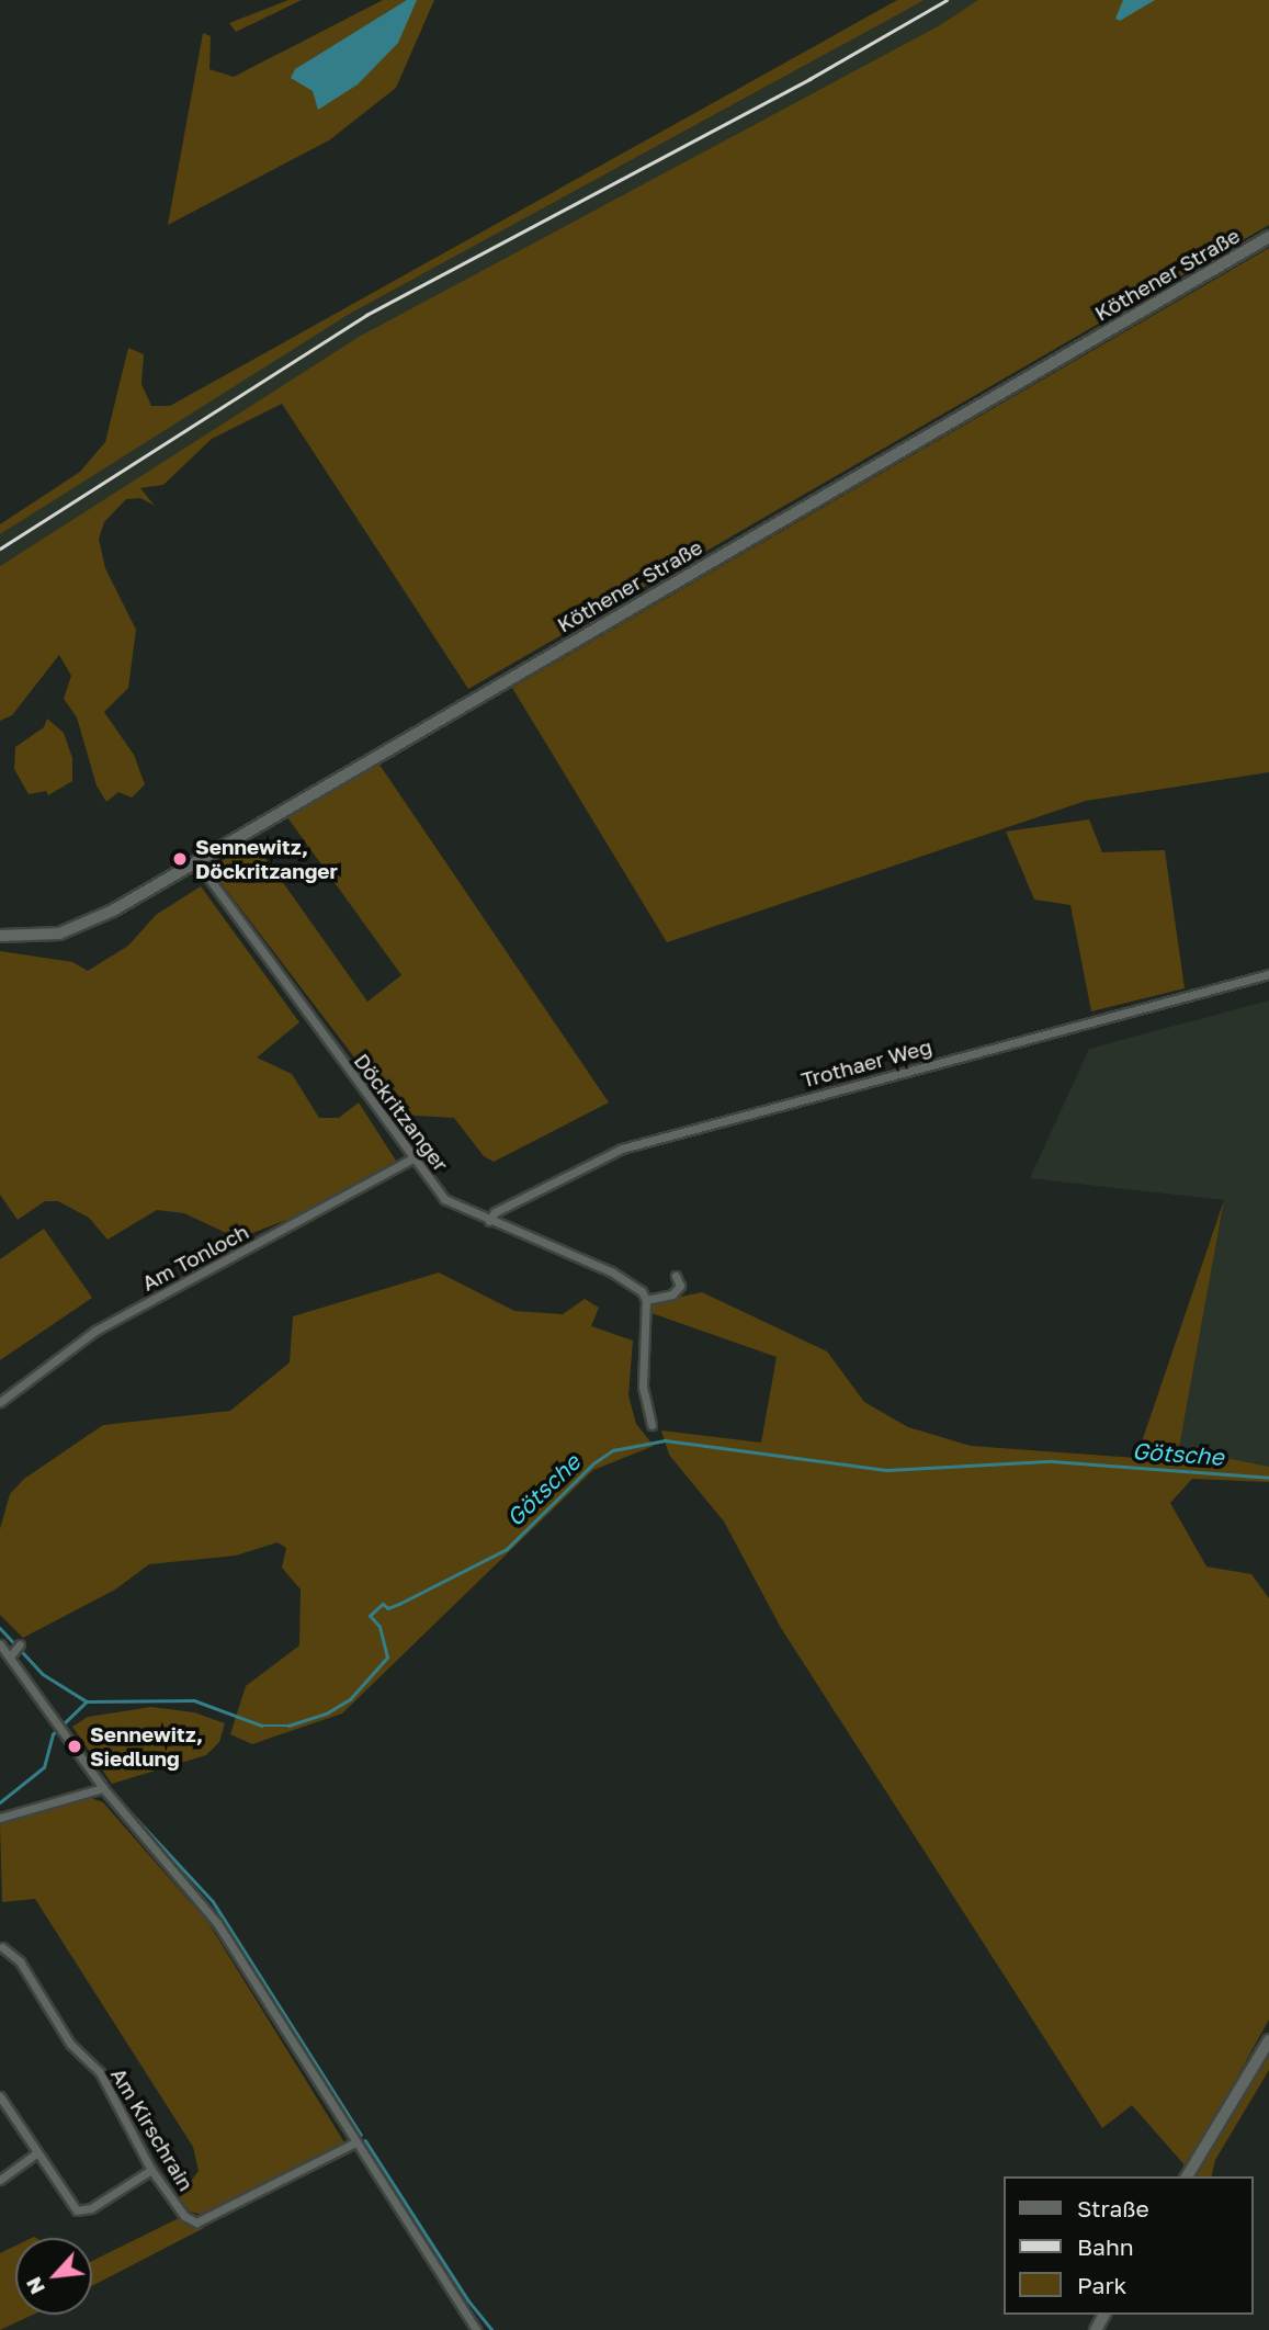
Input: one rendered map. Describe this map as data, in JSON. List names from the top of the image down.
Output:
{
  "streets": {
    "main road": ["Köthener Straße"],
    "street": [
      "Trothaer Weg",
      "Döckritzanger",
      "Am Tonloch",
      "Am Kirschrain"
    ]
  },
  "crossings": [
    ["Köthener Straße", "Döckritzanger"],
    ["Trothaer Weg", "Döckritzanger"],
    ["Döckritzanger", "Am Tonloch"]
  ],
  "water": ["Götsche"],
  "places": ["Sennewitz, Döckritzanger", "Sennewitz, Siedlung"],
  "legend": ["Straße", "Bahn", "Park"],
  "north": "bottom left"
}
